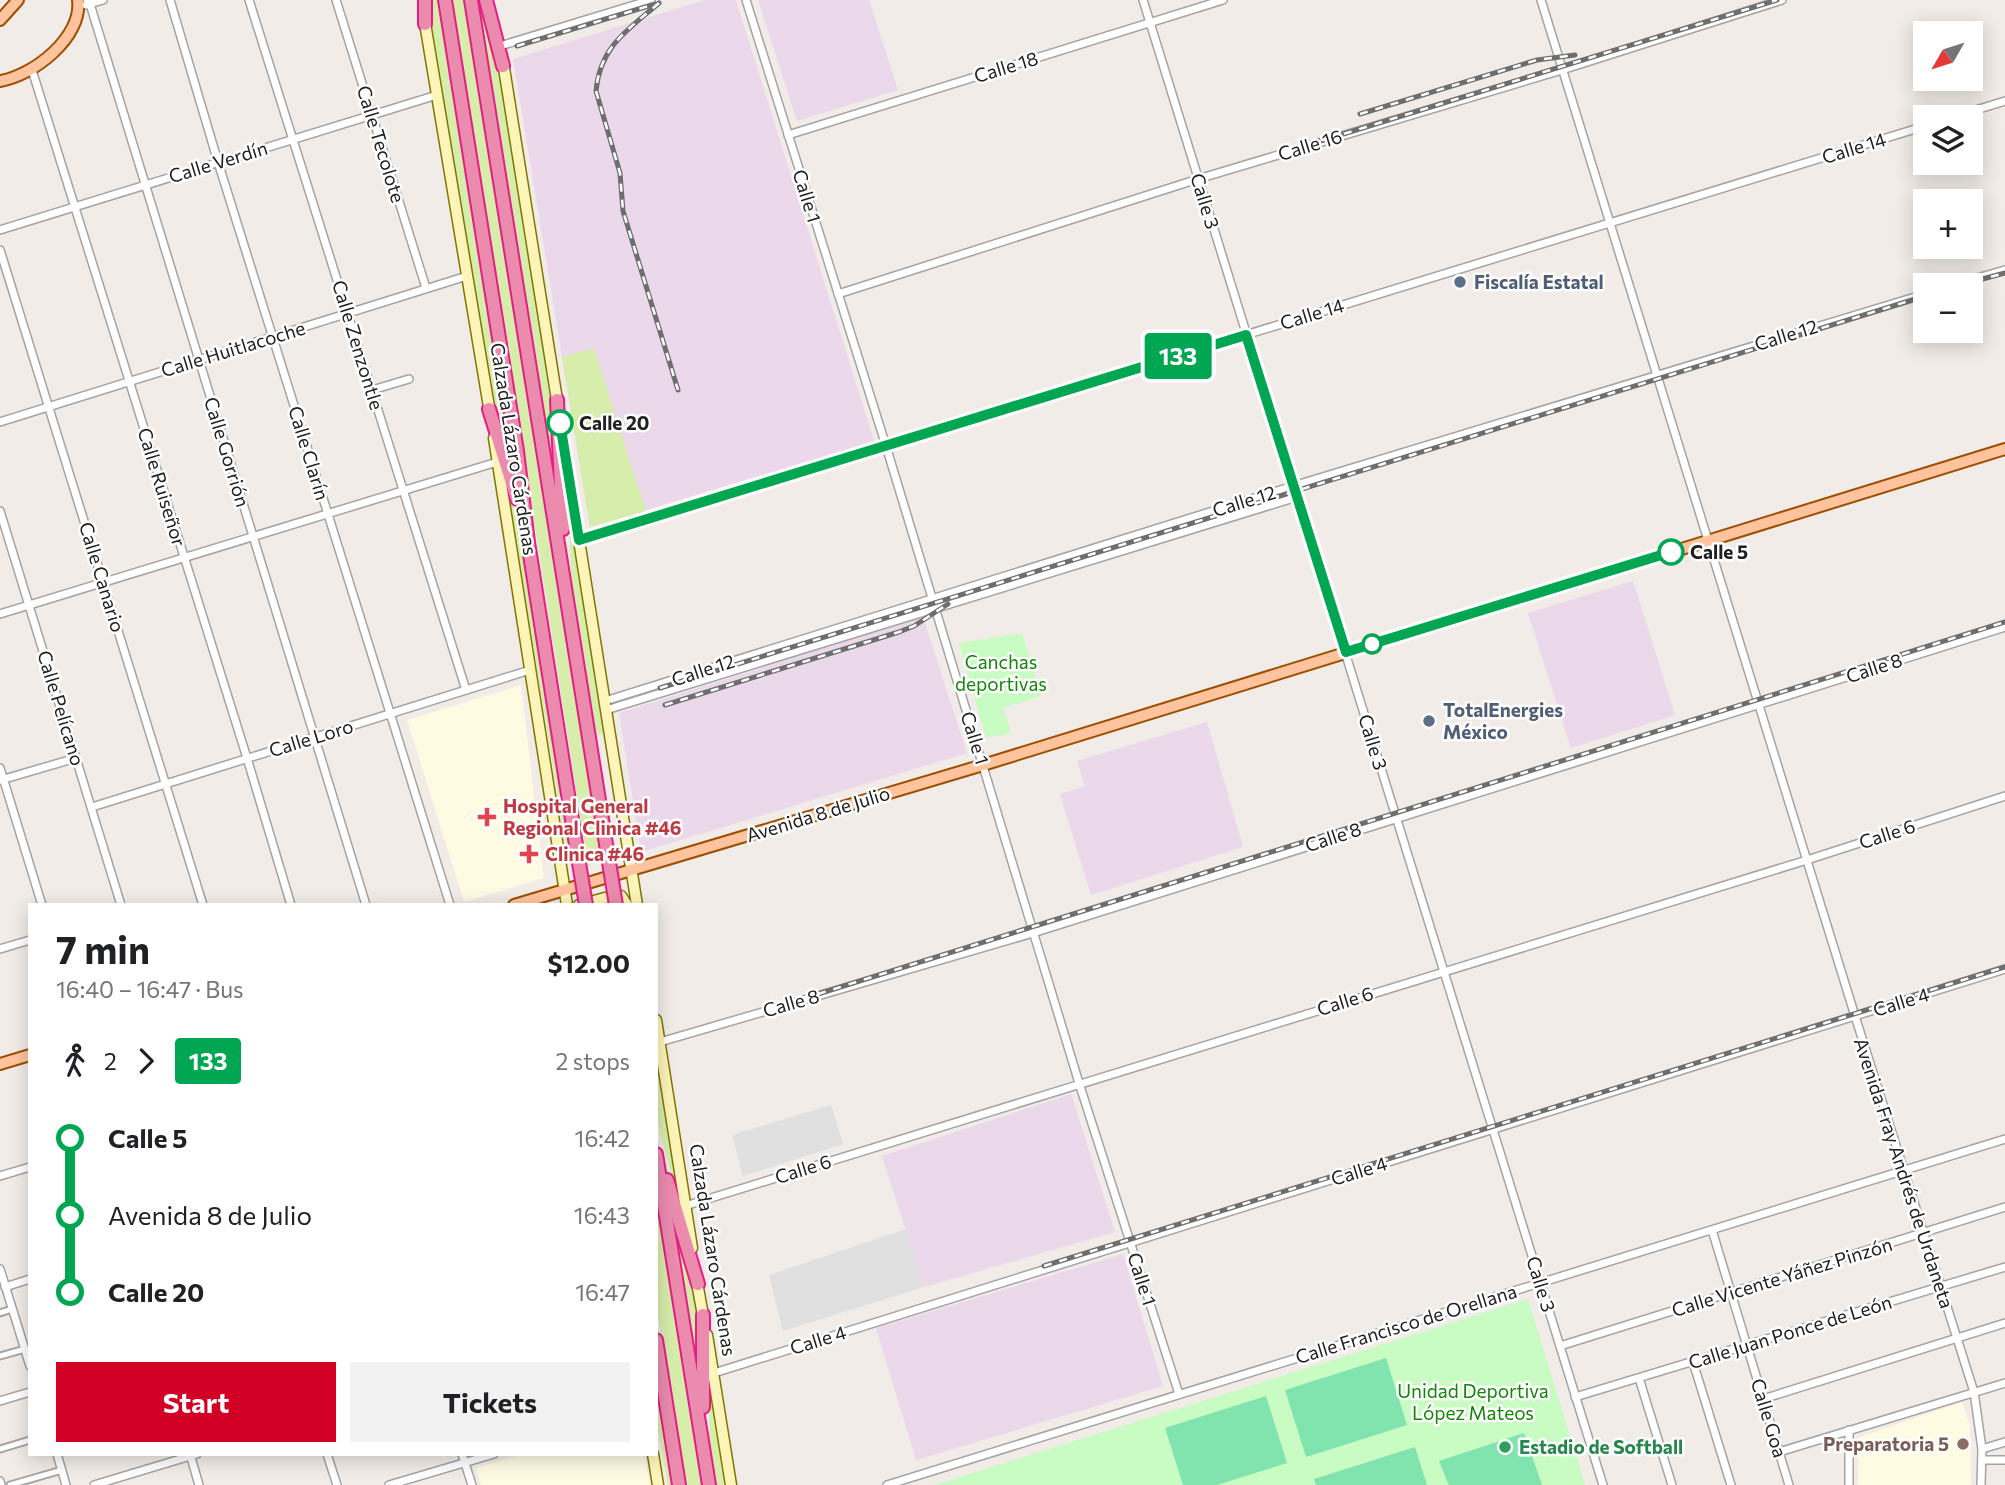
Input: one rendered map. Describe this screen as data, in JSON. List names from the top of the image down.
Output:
{
  "streets": {
    "highway": ["Calzada Lázaro Cárdenas"],
    "main road": ["Avenida 8 de Julio"],
    "street": [
      "Calle 18",
      "Calle Tecolote",
      "Calle 16",
      "Calle 14",
      "Calle Verdín",
      "Calle 1",
      "Calle 3",
      "Calle 12",
      "Calle Zenzontle",
      "Calle Huitlacoche",
      "Calle Gorrión",
      "Calle Clarín",
      "Calle Ruiseñor",
      "Calle Canario",
      "Calle 8",
      "Calle Pelícano",
      "Calle Loro",
      "Calle 6",
      "Calle 4",
      "Avenida Fray Andrés de Urdaneta",
      "Calle Vicente Yáñez Pinzón",
      "Calle Francisco de Orellana",
      "Calle Juan Ponce de León",
      "Calle Goa"
    ]
  },
  "crossings": [
    ["Calle 18", "Calle 1"],
    ["Calle 18", "Calle 3"],
    ["Calle Tecolote", "Calle Verdín"],
    ["Calle Tecolote", "Calle Huitlacoche"],
    ["Calle 16", "Calle 1"],
    ["Calle 16", "Calle 3"],
    ["Calle 14", "Calle 1"],
    ["Calle 14", "Calle 3"],
    ["Calle Verdín", "Calle Zenzontle"],
    ["Calle Verdín", "Calzada Lázaro Cárdenas"],
    ["Calle Verdín", "Calle Gorrión"],
    ["Calle Verdín", "Calle Clarín"],
    ["Calle Verdín", "Calle Ruiseñor"],
    ["Calle 1", "Calle 12"],
    ["Calle 1", "Calle 8"],
    ["Calle 1", "Avenida 8 de Julio"],
    ["Calle 1", "Calle 6"],
    ["Calle 1", "Calle 4"],
    ["Calle 1", "Calle Francisco de Orellana"],
    ["Calle 3", "Calle 12"],
    ["Calle 3", "Calle 8"],
    ["Calle 3", "Avenida 8 de Julio"],
    ["Calle 3", "Calle 6"],
    ["Calle 3", "Calle 4"],
    ["Calle 3", "Calle Vicente Yáñez Pinzón"],
    ["Calle 3", "Calle Francisco de Orellana"],
    ["Calle 3", "Calle Juan Ponce de León"],
    ["Calle Zenzontle", "Calle Huitlacoche"],
    ["Calle Zenzontle", "Calle Loro"],
    ["Calle Huitlacoche", "Calzada Lázaro Cárdenas"],
    ["Calle Huitlacoche", "Calle Gorrión"],
    ["Calle Huitlacoche", "Calle Clarín"],
    ["Calle Huitlacoche", "Calle Ruiseñor"],
    ["Calle Huitlacoche", "Calle Canario"],
    ["Calzada Lázaro Cárdenas", "Calle 8"],
    ["Calzada Lázaro Cárdenas", "Calle Loro"],
    ["Calzada Lázaro Cárdenas", "Avenida 8 de Julio"],
    ["Calzada Lázaro Cárdenas", "Calle 6"],
    ["Calzada Lázaro Cárdenas", "Calle 4"],
    ["Calle Gorrión", "Calle Loro"],
    ["Calle Clarín", "Calle Loro"],
    ["Calle Ruiseñor", "Calle Loro"],
    ["Calle Canario", "Calle Loro"],
    ["Calle 8", "Avenida Fray Andrés de Urdaneta"],
    ["Calle Pelícano", "Calle Loro"],
    ["Calle 6", "Avenida Fray Andrés de Urdaneta"],
    ["Calle 4", "Avenida Fray Andrés de Urdaneta"],
    ["Avenida Fray Andrés de Urdaneta", "Calle Vicente Yáñez Pinzón"],
    ["Avenida Fray Andrés de Urdaneta", "Calle Francisco de Orellana"],
    ["Avenida Fray Andrés de Urdaneta", "Calle Juan Ponce de León"],
    ["Calle Vicente Yáñez Pinzón", "Calle Goa"],
    ["Calle Francisco de Orellana", "Calle Goa"],
    ["Calle Juan Ponce de León", "Calle Goa"]
  ],
  "parks": ["Canchas deportivas", "Unidad Deportiva López Mateos"],
  "places": {
    "other": [
      "Fiscalía Estatal",
      "Calle 20",
      "Calle 5",
      "TotalEnergies México",
      "Preparatoria 5",
      "Estadio de Softball"
    ],
    "health": ["Hospital General Regional Clinica #46", "Clinica #46"]
  },
  "lines": ["bus line 133"],
  "north": "bottom left",
  "page": {
    "on_map": "133",
    "map_buttons": ["+", "−"],
    "heading": ["7 min", "16:40 – 16:47 · Bus", "$12.00"],
    "legs": ["2", "133", "2 stops"],
    "list": [
      {
        "name": "Calle 5",
        "value": "16:42"
      },
      {
        "name": "Avenida 8 de Julio",
        "value": "16:43"
      },
      {
        "name": "Calle 20",
        "value": "16:47"
      }
    ],
    "buttons": ["Start", "Tickets"]
  }
}
